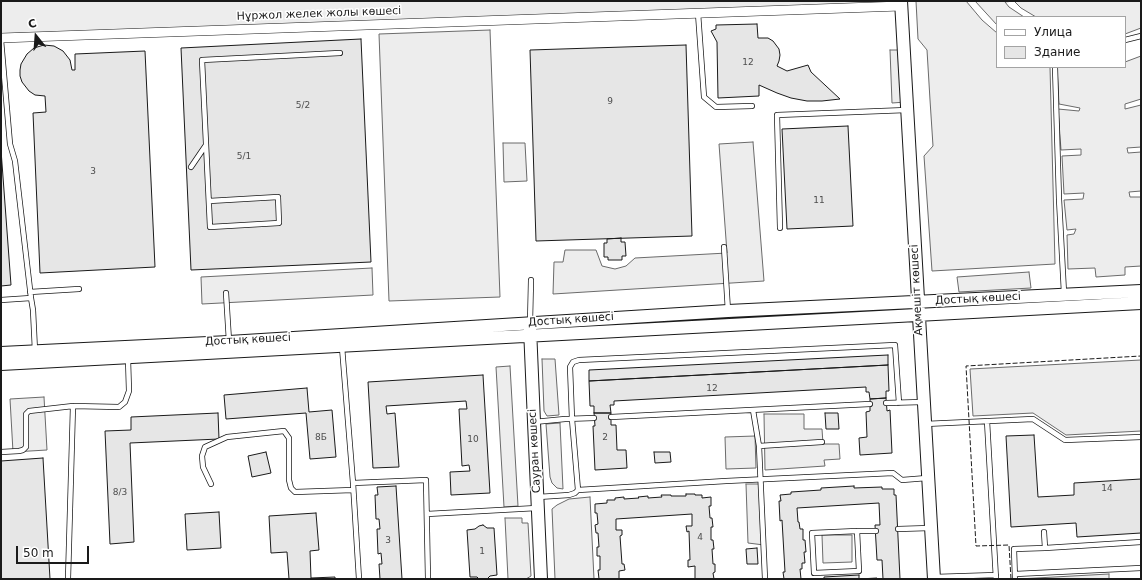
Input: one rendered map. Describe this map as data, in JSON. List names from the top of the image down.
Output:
{
  "streets": {
    "street": [
      "Нұржол желек жолы көшесі",
      "Ақмешіт көшесі",
      "Достық көшесі",
      "Сауран көшесі"
    ]
  },
  "crossings": [
    ["Нұржол желек жолы көшесі", "Ақмешіт көшесі"],
    ["Ақмешіт көшесі", "Достық көшесі"],
    ["Достық көшесі", "Сауран көшесі"]
  ],
  "house_numbers": [
    "12",
    "9",
    "5/2",
    "5/1",
    "3",
    "11",
    "12",
    "8Б",
    "2",
    "10",
    "14",
    "8/3",
    "4",
    "3",
    "1"
  ],
  "legend": ["Улица", "Здание"],
  "scale_bar": "50 m",
  "north": "top"
}
